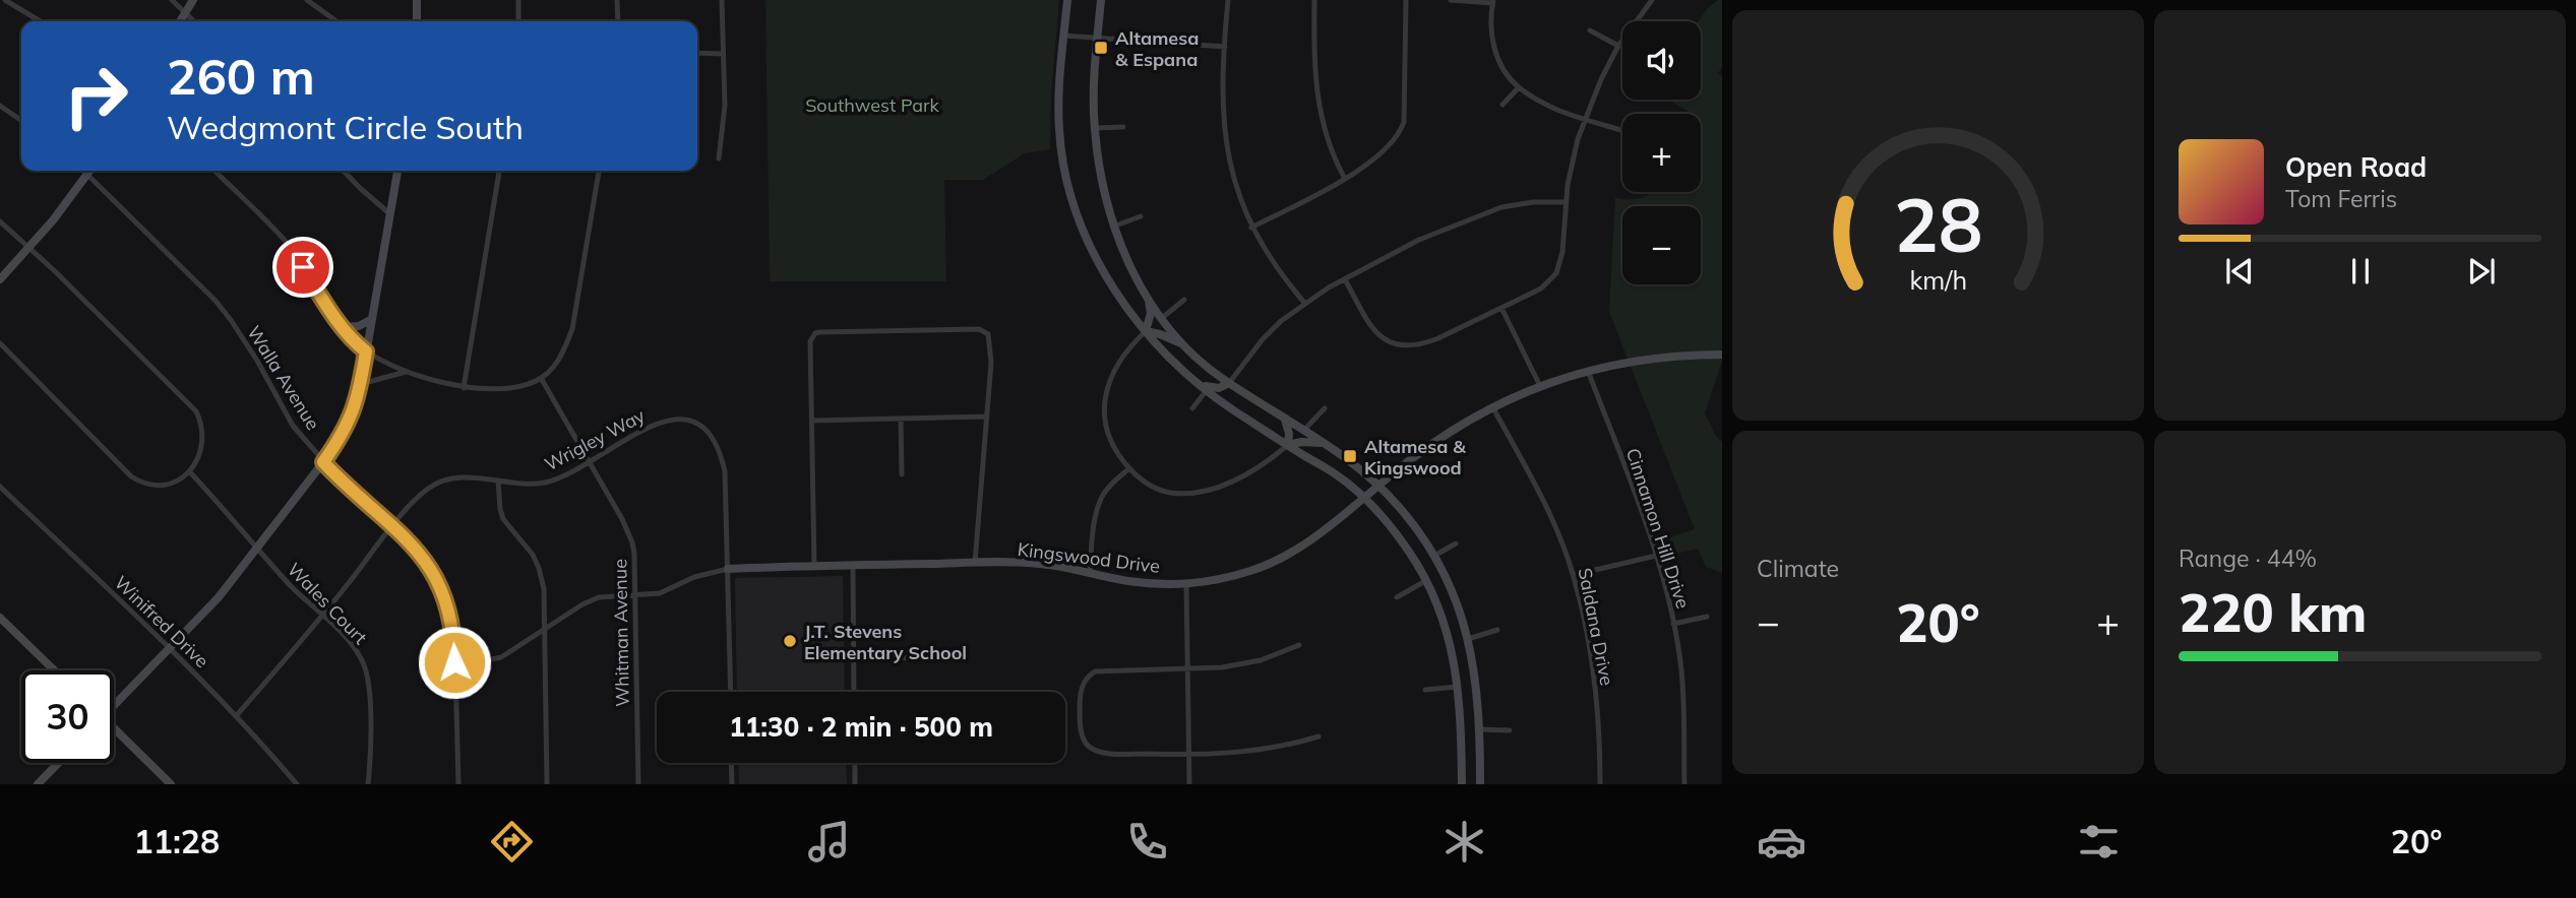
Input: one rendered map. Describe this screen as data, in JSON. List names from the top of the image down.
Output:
{
  "streets": {
    "street": [
      "Walla Avenue",
      "Wrigley Way",
      "Cinnamon Hill Drive",
      "Kingswood Drive",
      "Wales Court",
      "Winifred Drive",
      "Saldana Drive",
      "Whitman Avenue"
    ]
  },
  "crossings": [
    ["Walla Avenue", "Wrigley Way"],
    ["Walla Avenue", "Kingswood Drive"],
    ["Wrigley Way", "Kingswood Drive"],
    ["Wrigley Way", "Wales Court"],
    ["Wrigley Way", "Winifred Drive"],
    ["Wrigley Way", "Whitman Avenue"],
    ["Cinnamon Hill Drive", "Kingswood Drive"],
    ["Kingswood Drive", "Saldana Drive"],
    ["Kingswood Drive", "Whitman Avenue"]
  ],
  "parks": ["Southwest Park"],
  "places": {
    "transit": ["Altamesa & Espana", "Altamesa & Kingswood"],
    "other": ["J.T. Stevens Elementary School"]
  },
  "page": {
    "map_buttons": ["+", "−"],
    "turn": ["260 m", "Wedgmont Circle South"],
    "song": ["Open Road", "Tom Ferris"],
    "tile": [
      "Climate",
      ["Range · 44%", "220 km"]
    ],
    "heat": ["−", "20°", "+"],
    "limit": "30",
    "trip": "11:30 · 2 min · 500 m",
    "tabs": ["11:28", "20°"],
    "gauge": ["28", "km/h"]
  }
}
